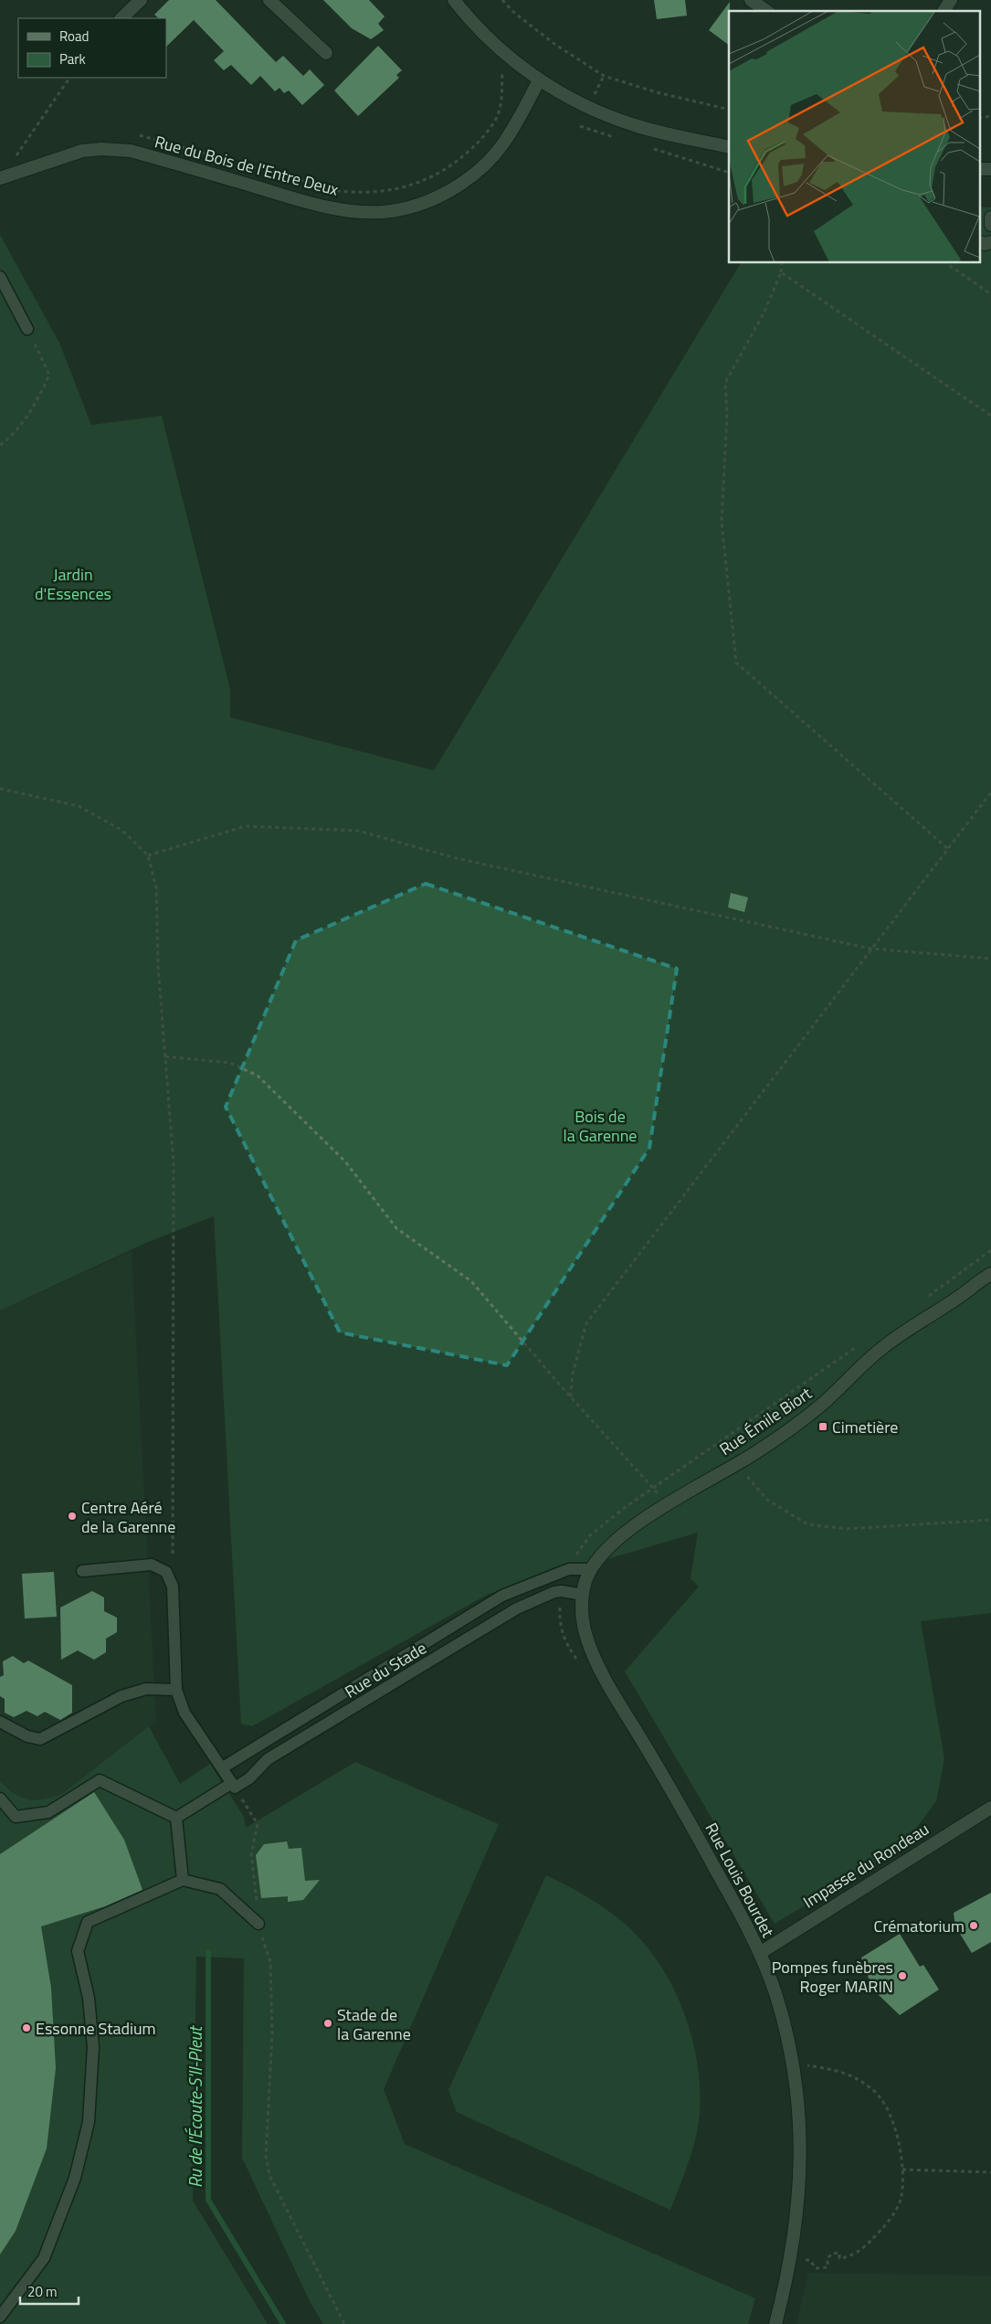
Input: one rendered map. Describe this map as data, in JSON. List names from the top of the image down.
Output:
{
  "streets": {
    "street": [
      "Rue du Bois de l'Entre Deux",
      "Rue Émile Biort",
      "Impasse du Rondeau",
      "Rue Louis Bourdet"
    ],
    "lane": ["Rue du Stade"]
  },
  "crossings": [
    ["Rue Émile Biort", "Rue du Stade"],
    ["Rue Émile Biort", "Rue Louis Bourdet"],
    ["Impasse du Rondeau", "Rue Louis Bourdet"]
  ],
  "water": ["Ru de l'Écoute-S'Il-Pleut"],
  "parks": ["Jardin d'Essences", "Bois de la Garenne"],
  "places": {
    "transit": ["Cimetière"],
    "other": [
      "Centre Aéré de la Garenne",
      "Crématorium",
      "Pompes funèbres Roger MARIN",
      "Stade de la Garenne",
      "Essonne Stadium"
    ]
  },
  "legend": ["Road", "Park"],
  "scale_bar": "20 m"
}
